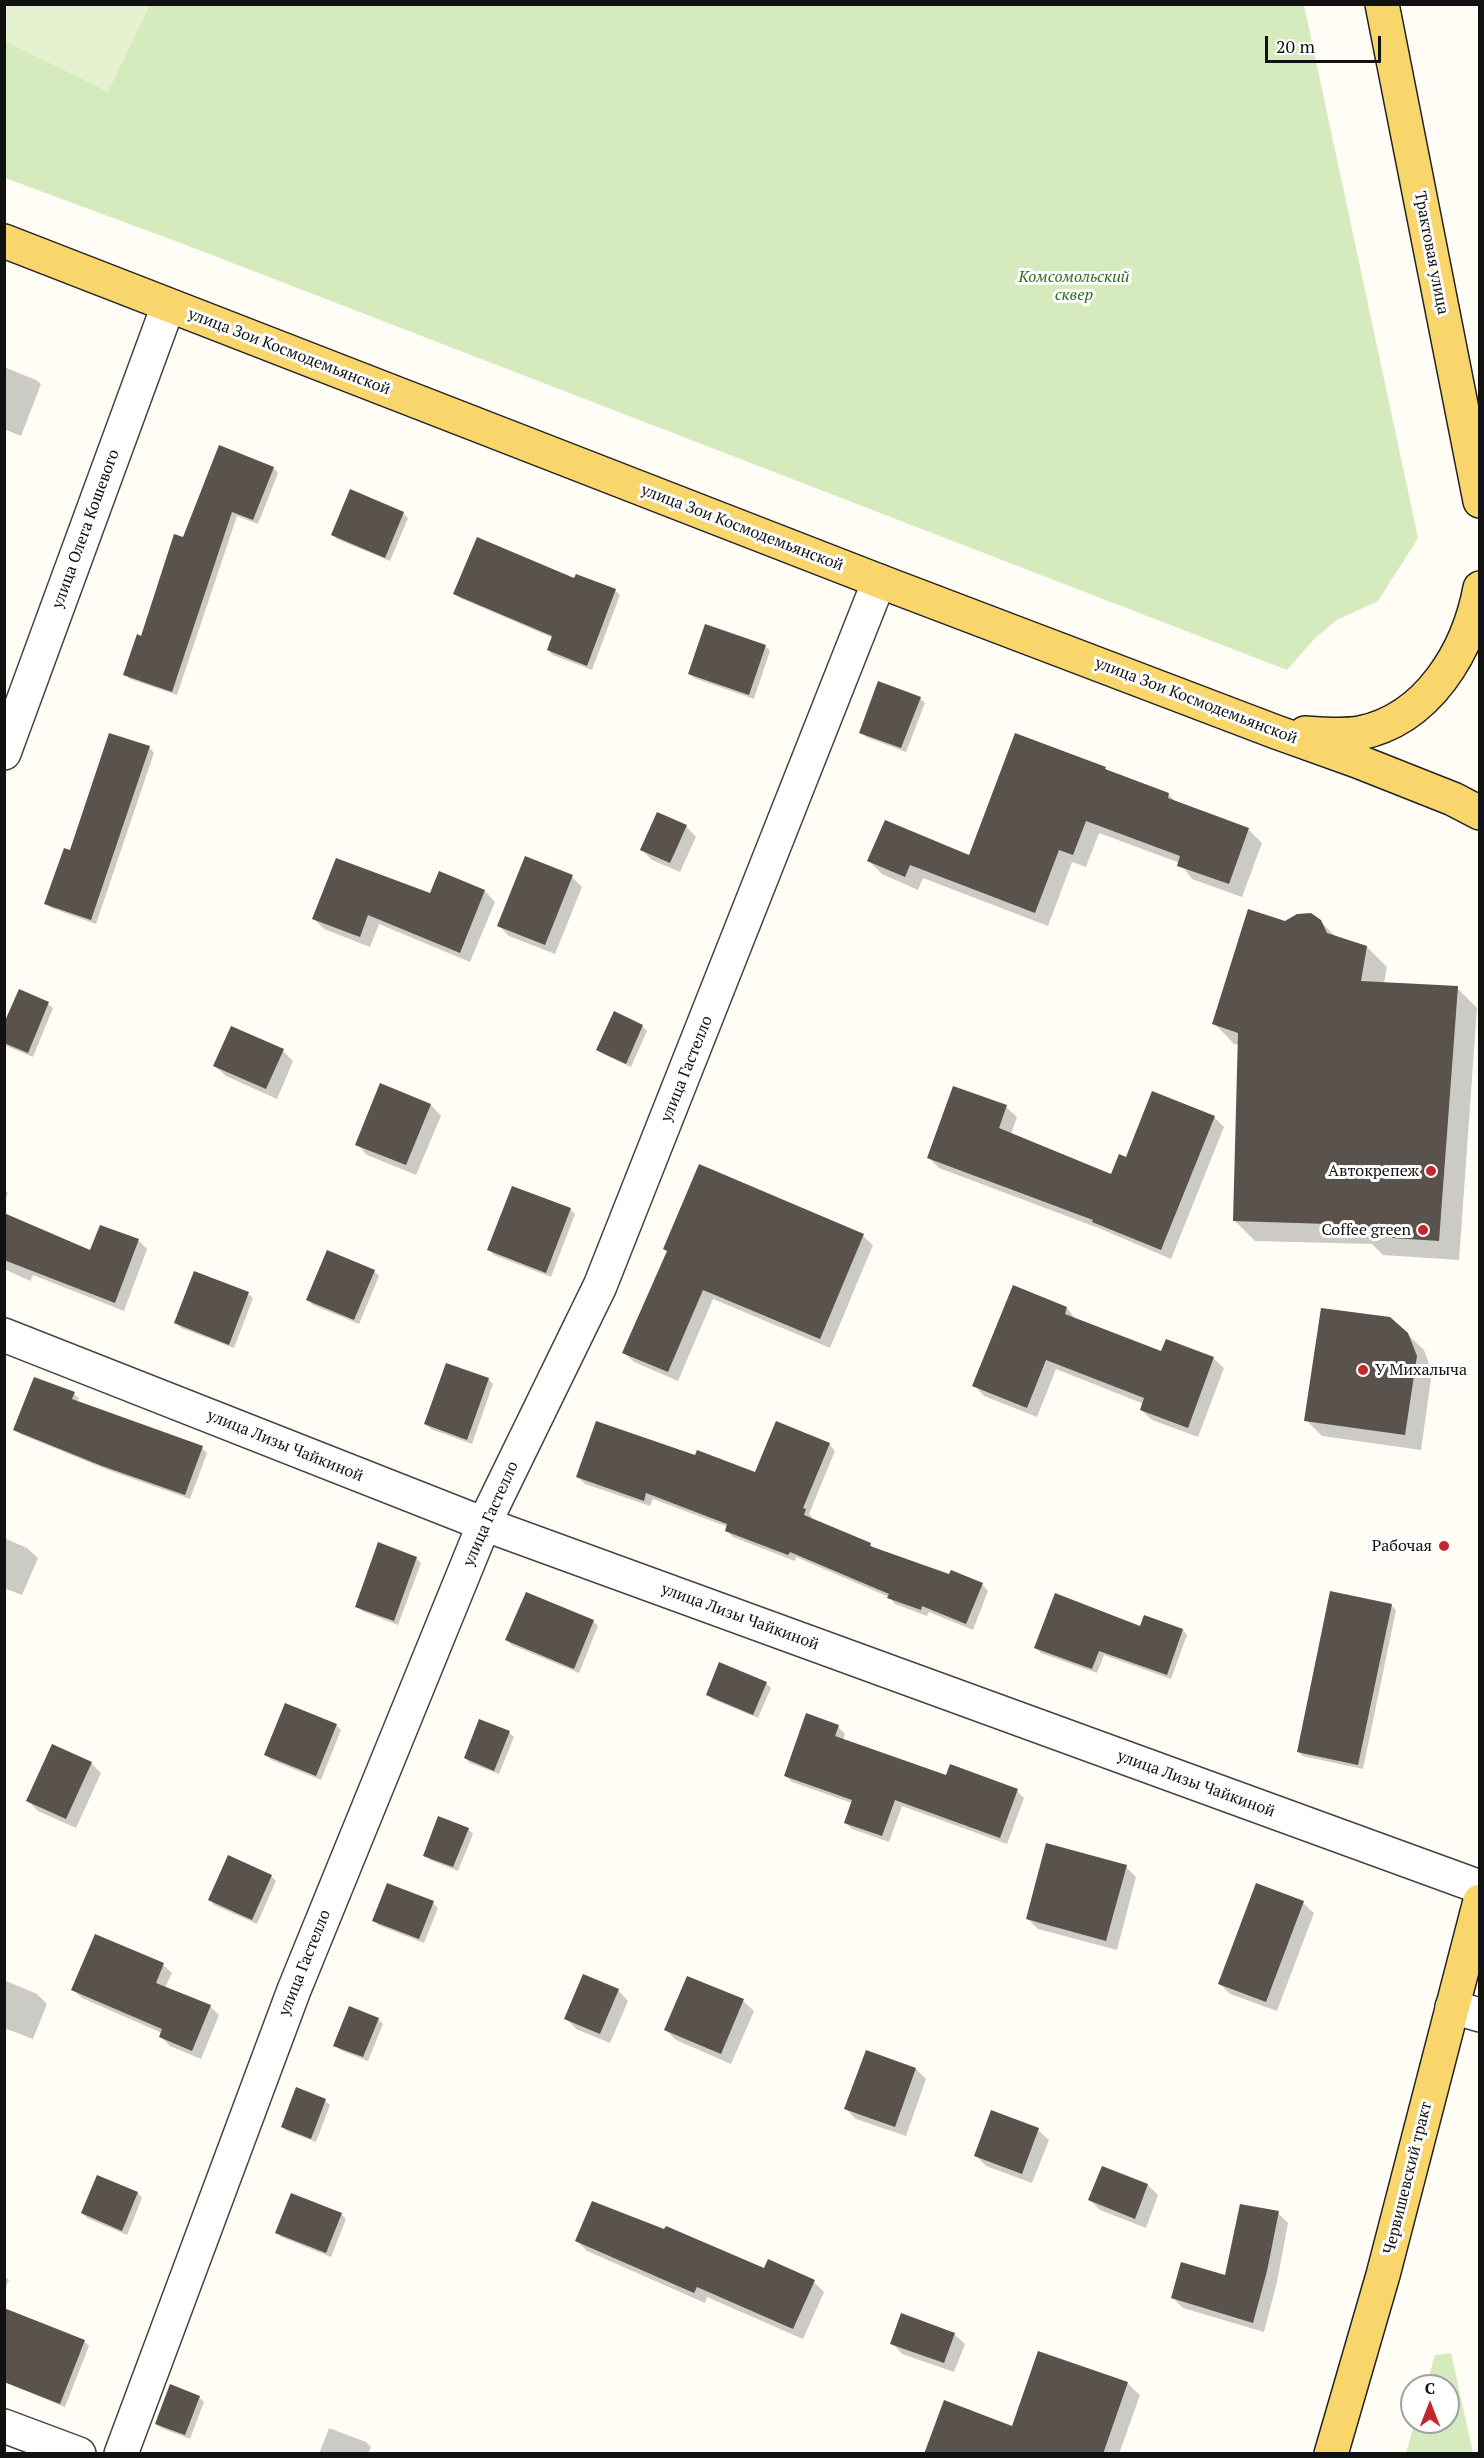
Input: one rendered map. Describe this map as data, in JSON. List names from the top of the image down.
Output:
{
  "streets": {
    "main road": ["Трактовая улица", "улица Зои Космодемьянской", "Червишевский тракт"],
    "street": ["улица Олега Кошевого", "улица Гастелло", "улица Лизы Чайкиной"]
  },
  "crossings": [
    ["улица Зои Космодемьянской", "улица Олега Кошевого"],
    ["улица Зои Космодемьянской", "улица Гастелло"],
    ["улица Гастелло", "улица Лизы Чайкиной"]
  ],
  "parks": ["Комсомольский сквер"],
  "places": [
    "Автокрепеж",
    "Coffee green",
    "У Михалыча",
    "Рабочая"
  ],
  "scale_bar": "20 m",
  "north": "top"
}
